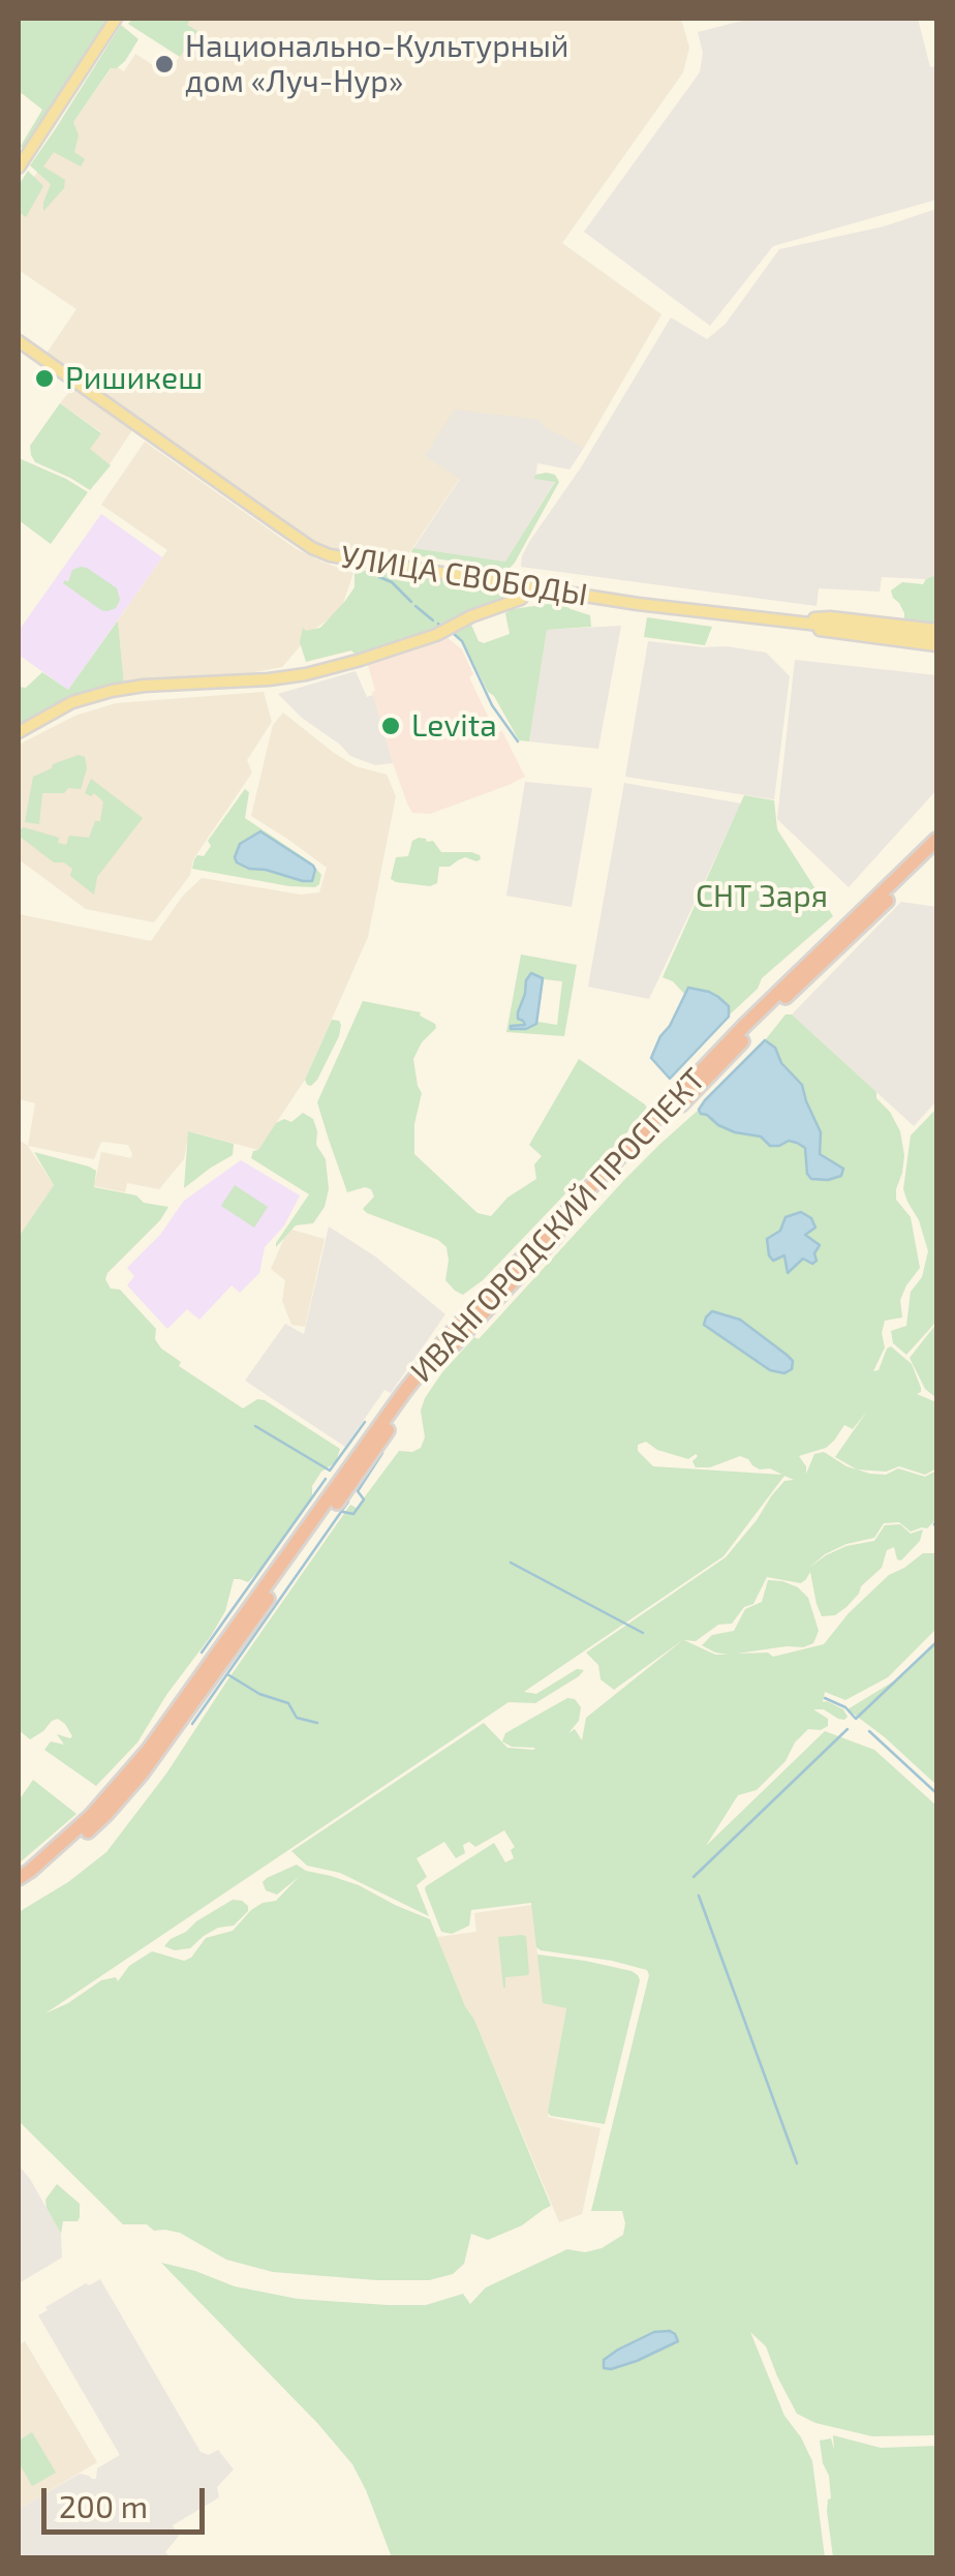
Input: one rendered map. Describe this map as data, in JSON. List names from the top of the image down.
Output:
{
  "streets": {
    "highway": ["ИВАНГОРОДСКИЙ ПРОСПЕКТ"],
    "main road": ["УЛИЦА СВОБОДЫ"]
  },
  "parks": ["СНТ Заря"],
  "places": ["Национально-Культурный дом «Луч-Нур»", "Ришикеш", "Levita"],
  "scale_bar": "200 m"
}
